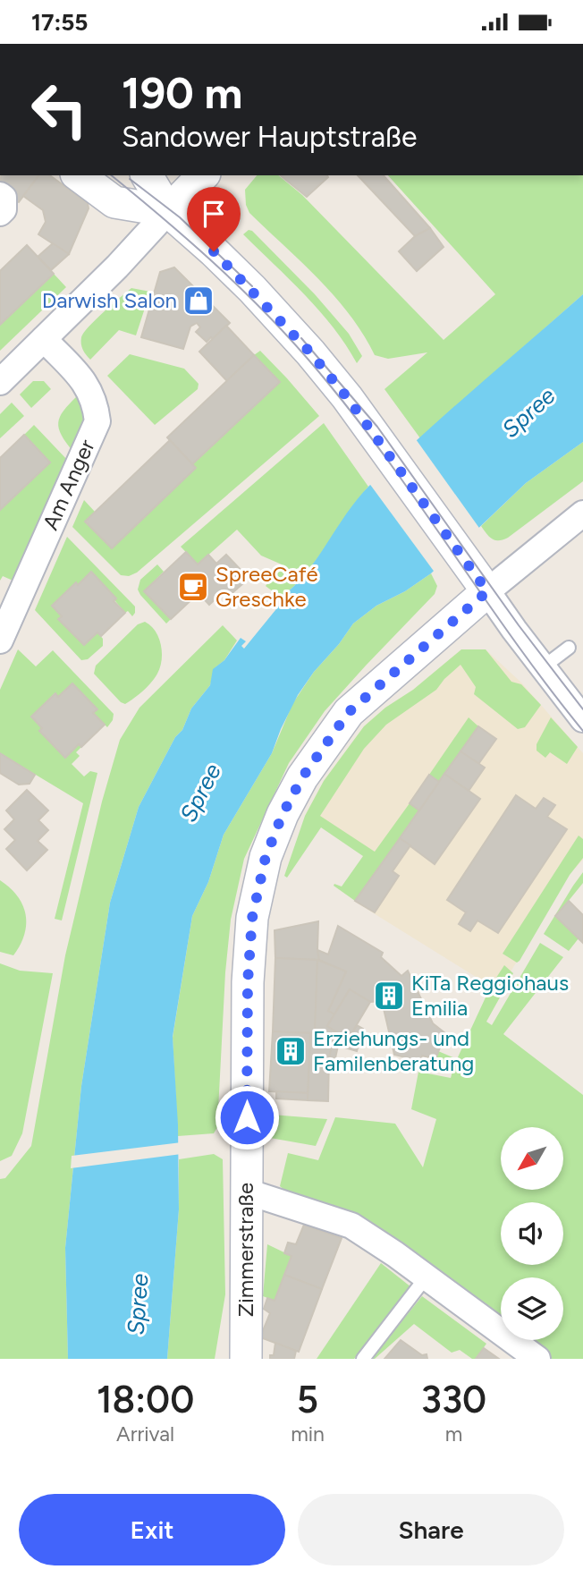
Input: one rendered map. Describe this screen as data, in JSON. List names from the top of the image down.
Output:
{
  "streets": {
    "street": ["Am Anger", "Zimmerstraße"]
  },
  "water": ["Spree"],
  "places": {
    "shop": ["Darwish Salon"],
    "cafe": ["SpreeCafé Greschke"],
    "building": ["KiTa Reggiohaus Emilia", "Erziehungs- und Familenberatung"]
  },
  "north": "bottom left",
  "page": {
    "status": "17:55",
    "turn": ["190 m", "Sandower Hauptstraße"],
    "eta": [
      "18:00",
      "Arrival",
      "5",
      "min",
      "330",
      "m"
    ],
    "buttons": ["Exit", "Share"]
  }
}
